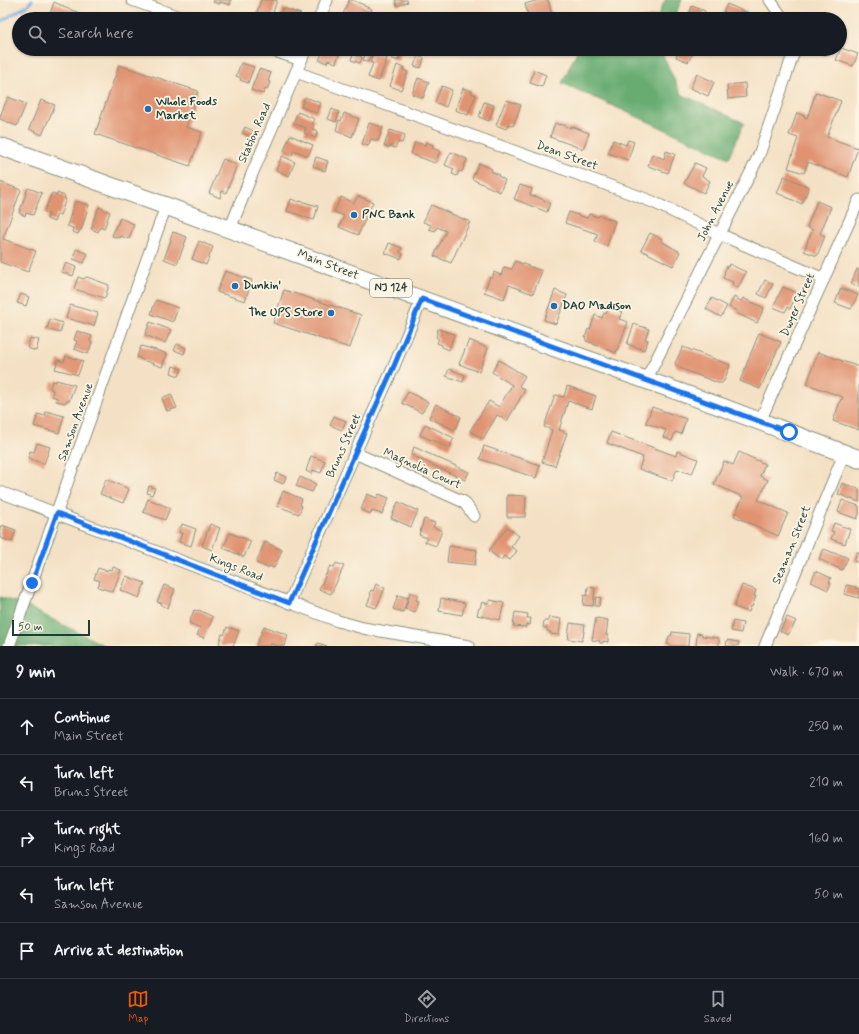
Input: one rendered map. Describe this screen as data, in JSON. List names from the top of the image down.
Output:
{
  "streets": {
    "main road": ["Main Street", "NJ 124"],
    "street": [
      "Station Road",
      "Dean Street",
      "John Avenue",
      "Dwyer Street",
      "Samson Avenue",
      "Bruns Street",
      "Magnolia Court",
      "Seaman Street",
      "Kings Road"
    ]
  },
  "crossings": [
    ["Station Road", "Dean Street"],
    ["Station Road", "Main Street"],
    ["Dean Street", "John Avenue"],
    ["Dean Street", "Dwyer Street"],
    ["John Avenue", "Main Street"],
    ["Main Street", "Dwyer Street"],
    ["Main Street", "Samson Avenue"],
    ["Main Street", "Bruns Street"],
    ["Main Street", "Seaman Street"],
    ["Samson Avenue", "Kings Road"],
    ["Bruns Street", "Magnolia Court"],
    ["Bruns Street", "Kings Road"]
  ],
  "places": [
    "Whole Foods Market",
    "PNC Bank",
    "Dunkin'",
    "DAO Madison",
    "The UPS Store"
  ],
  "scale_bar": "50 m",
  "page": {
    "search": "Search here",
    "scale": "50 m",
    "heading": ["9 min", "Walk · 670 m"],
    "list": [
      ["Continue", "Main Street", "250 m"],
      ["Turn left", "Bruns Street", "210 m"],
      ["Turn right", "Kings Road", "160 m"],
      ["Turn left", "Samson Avenue", "50 m"],
      "Arrive at destination"
    ],
    "nav": ["Map", "Directions", "Saved"]
  }
}
